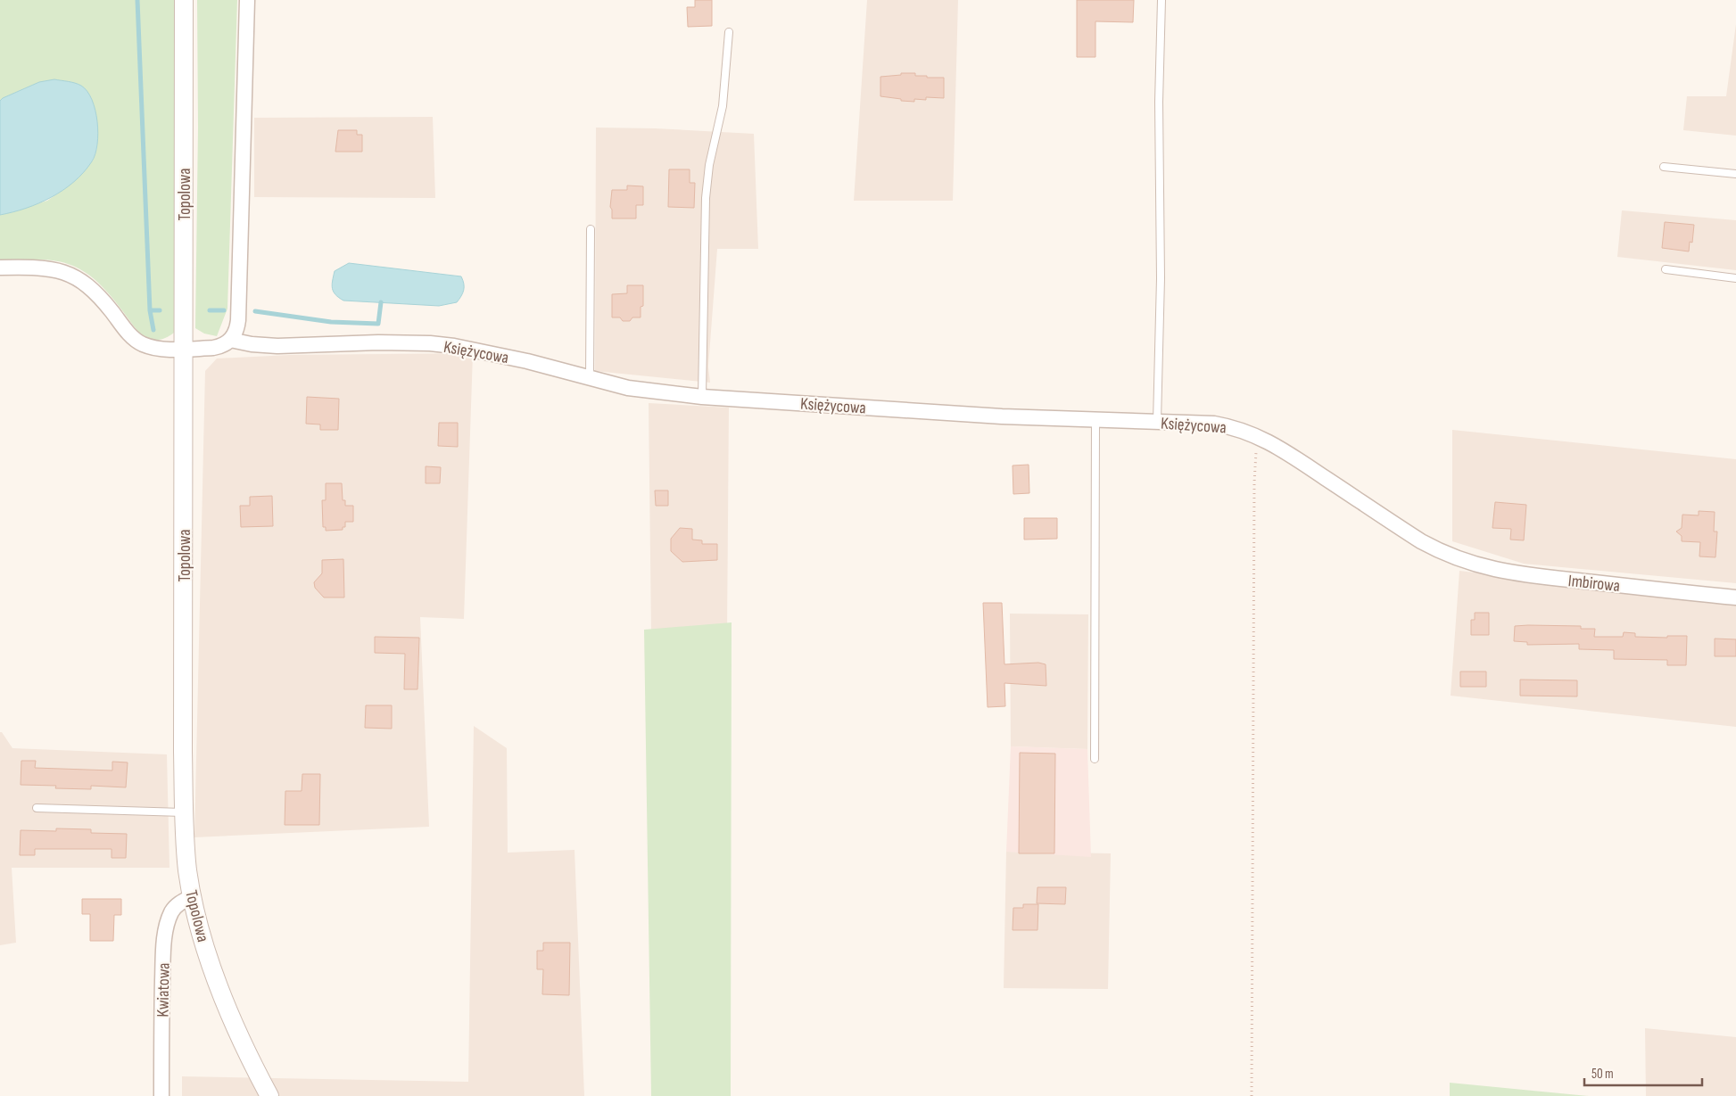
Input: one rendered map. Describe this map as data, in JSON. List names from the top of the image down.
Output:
{
  "streets": {
    "street": [
      "Topolowa",
      "Księżycowa",
      "Imbirowa",
      "Kwiatowa"
    ]
  },
  "crossings": [
    ["Topolowa", "Księżycowa"],
    ["Topolowa", "Kwiatowa"],
    ["Księżycowa", "Imbirowa"]
  ],
  "scale_bar": "50 m"
}
